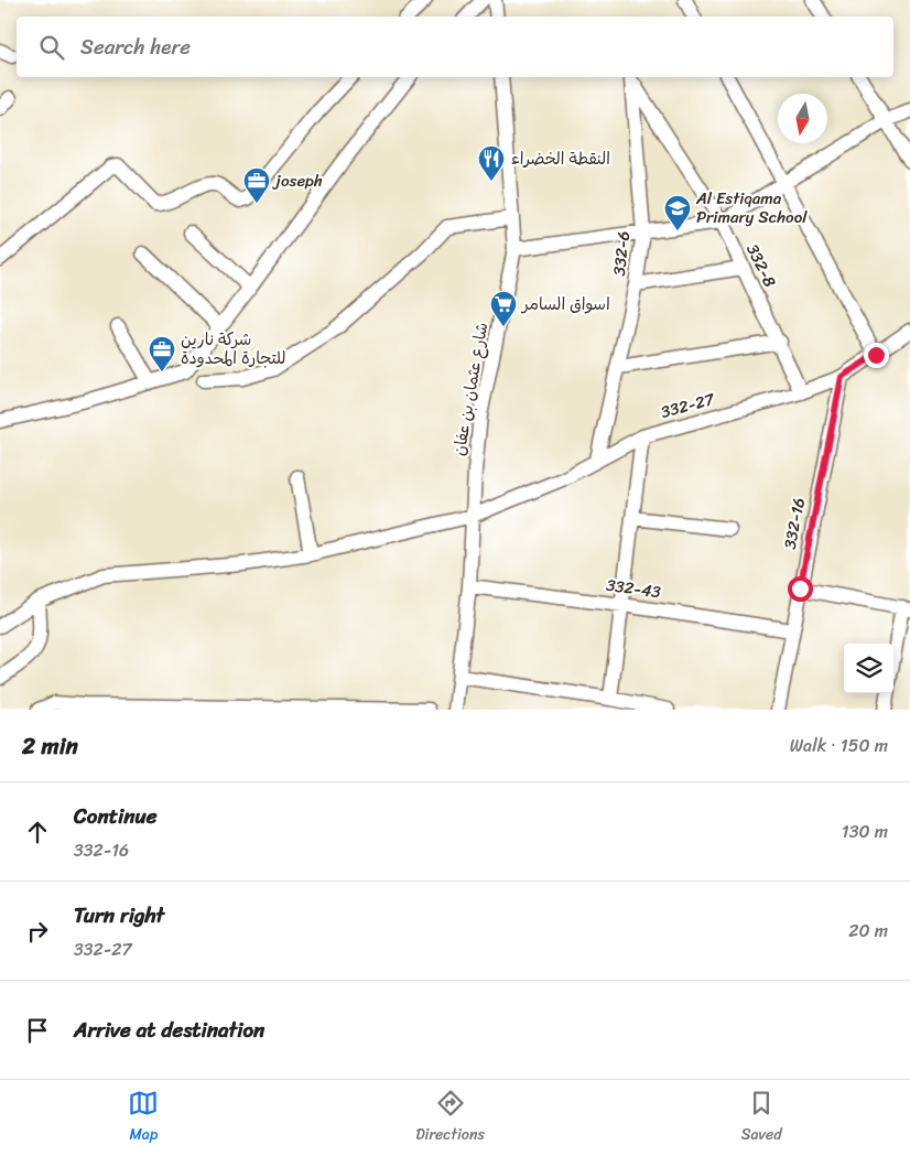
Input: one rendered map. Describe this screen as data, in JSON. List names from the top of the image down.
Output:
{
  "streets": {
    "street": [
      "332-6",
      "332-8",
      "شارع عثمان بن عفان",
      "332-27",
      "332-16",
      "332-43"
    ]
  },
  "crossings": [
    ["332-6", "332-8"],
    ["332-6", "332-27"],
    ["332-8", "332-27"],
    ["شارع عثمان بن عفان", "332-27"],
    ["شارع عثمان بن عفان", "332-43"],
    ["332-27", "332-16"],
    ["332-16", "332-43"]
  ],
  "places": {
    "restaurant": ["النقطة الخضراء"],
    "office": ["joseph", "شركة نارين للتجارة المحدودة"],
    "school or university": ["Al Estiqama Primary School"],
    "supermarket": ["اسواق السامر"]
  },
  "north": "bottom",
  "page": {
    "search": "Search here",
    "heading": ["2 min", "Walk · 150 m"],
    "list": [
      ["Continue", "332-16", "130 m"],
      ["Turn right", "332-27", "20 m"],
      "Arrive at destination"
    ],
    "nav": ["Map", "Directions", "Saved"]
  }
}
